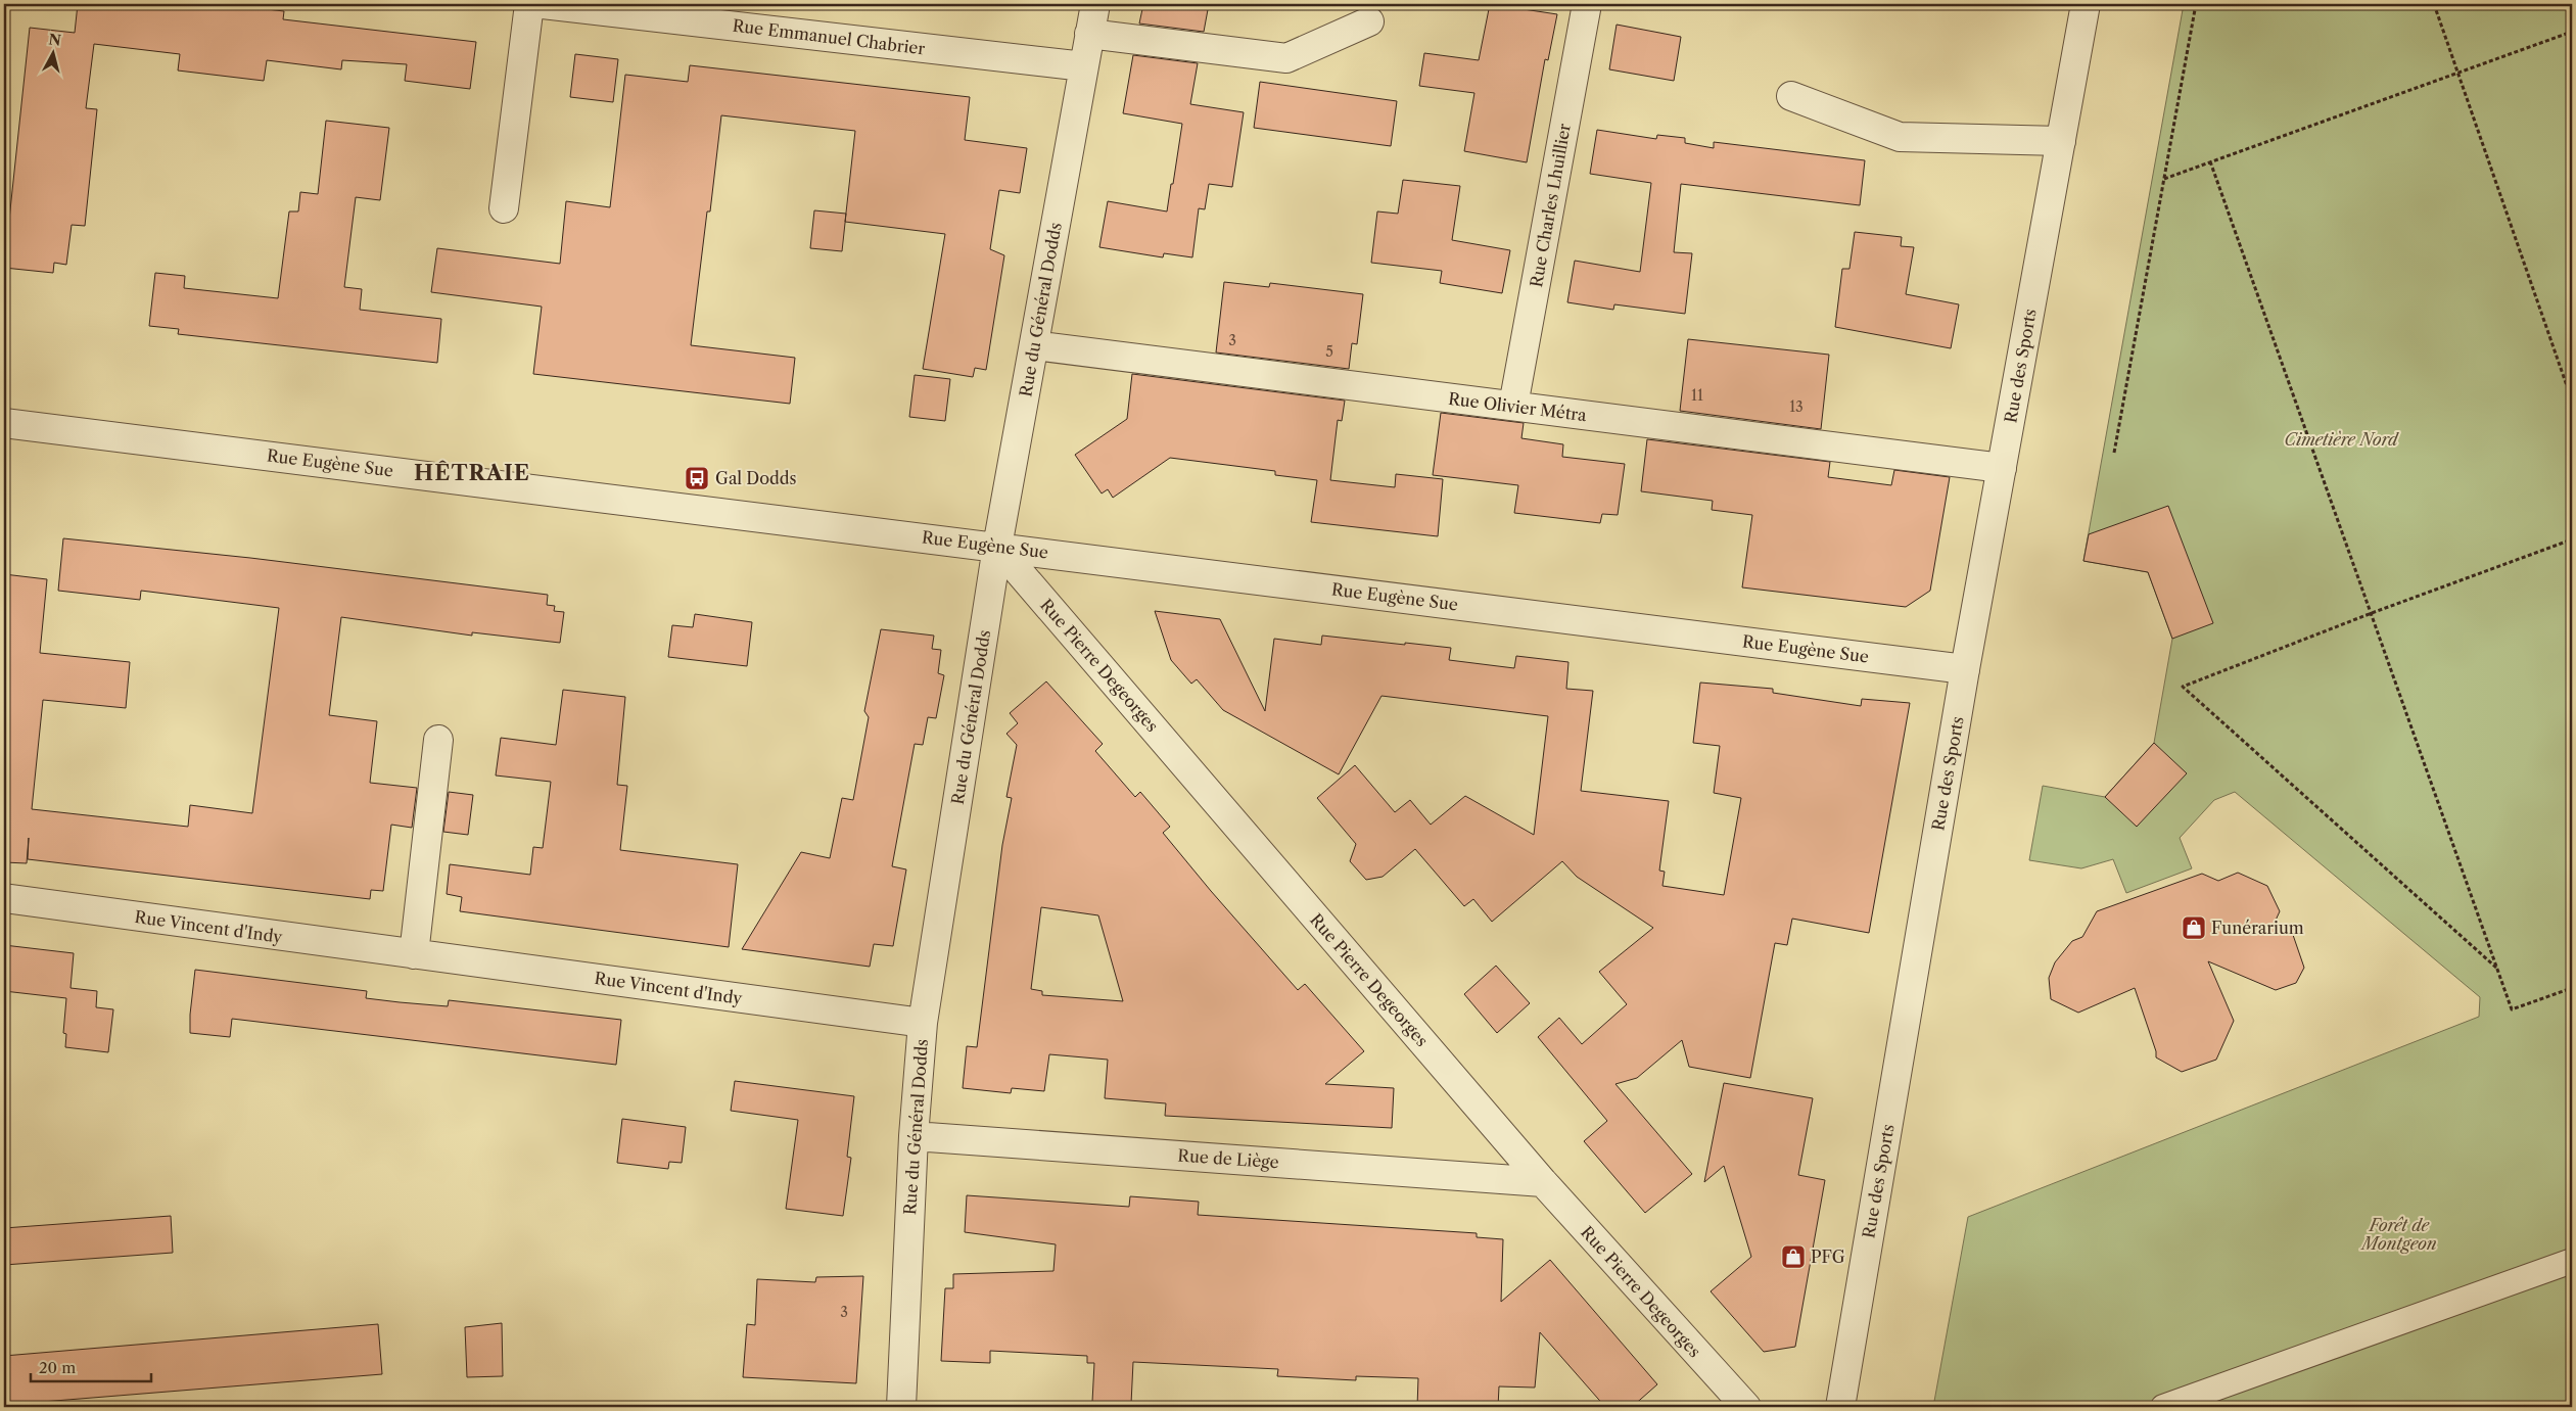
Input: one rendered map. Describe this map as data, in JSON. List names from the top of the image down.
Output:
{
  "streets": {
    "street": [
      "Rue Emmanuel Chabrier",
      "Rue Charles Lhuillier",
      "Rue du Général Dodds",
      "Rue des Sports",
      "Rue Olivier Métra",
      "Rue Eugène Sue",
      "Rue Pierre Degeorges",
      "Rue Vincent d'Indy",
      "Rue de Liège"
    ]
  },
  "crossings": [
    ["Rue Emmanuel Chabrier", "Rue du Général Dodds"],
    ["Rue Charles Lhuillier", "Rue Olivier Métra"],
    ["Rue du Général Dodds", "Rue Olivier Métra"],
    ["Rue du Général Dodds", "Rue Eugène Sue"],
    ["Rue du Général Dodds", "Rue Pierre Degeorges"],
    ["Rue du Général Dodds", "Rue Vincent d'Indy"],
    ["Rue du Général Dodds", "Rue de Liège"],
    ["Rue des Sports", "Rue Olivier Métra"],
    ["Rue des Sports", "Rue Eugène Sue"],
    ["Rue Eugène Sue", "Rue Pierre Degeorges"],
    ["Rue Pierre Degeorges", "Rue de Liège"]
  ],
  "districts": ["HÊTRAIE"],
  "parks": ["Cimetière Nord", "Forêt de Montgeon"],
  "places": {
    "bus stop": ["Gal Dodds"],
    "shop": ["Funérarium", "PFG"]
  },
  "house_numbers": [
    "3",
    "5",
    "11",
    "13",
    "3"
  ],
  "scale_bar": "20 m",
  "north": "top"
}
